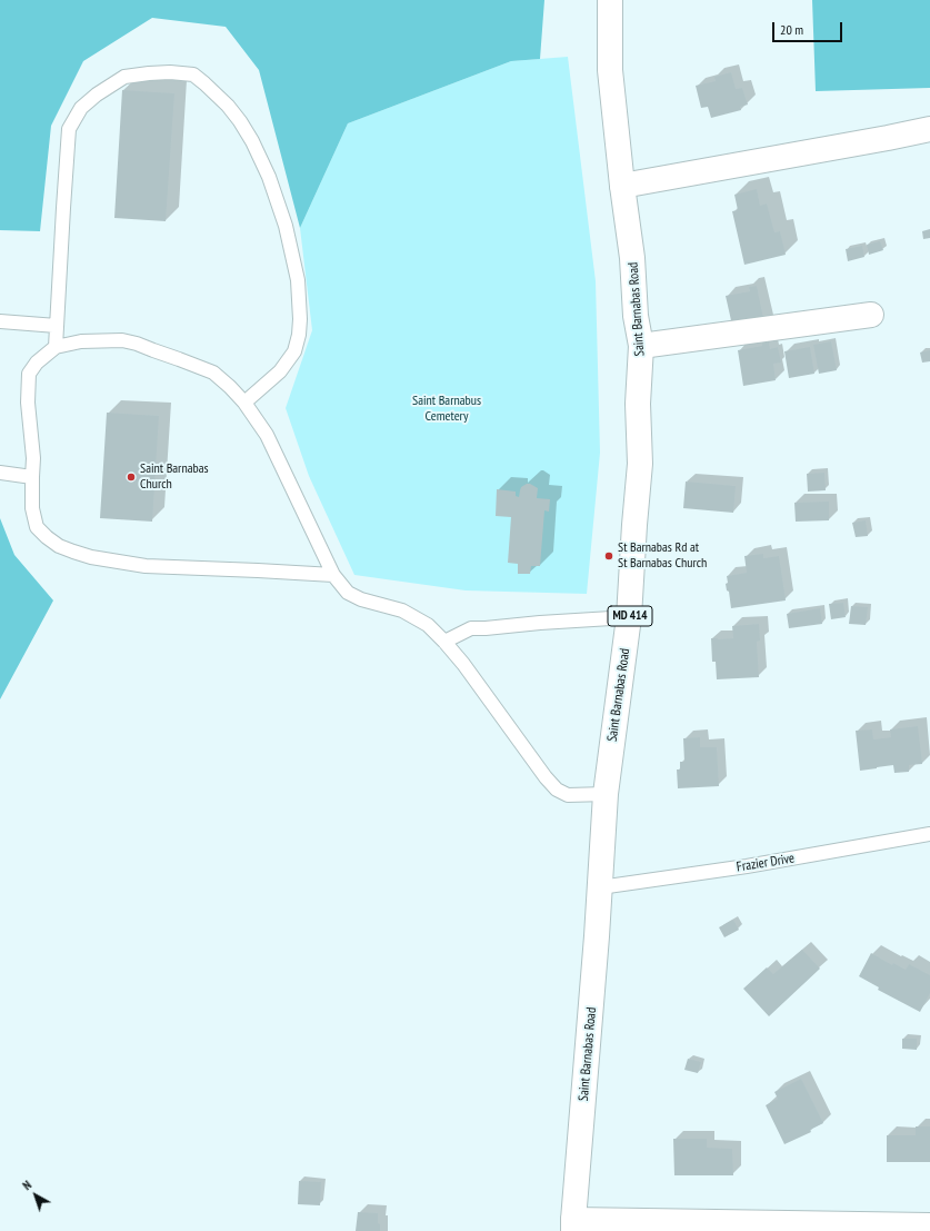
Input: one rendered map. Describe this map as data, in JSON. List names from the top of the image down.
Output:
{
  "streets": {
    "main road": ["Saint Barnabas Road", "MD 414"],
    "lane": ["Frazier Drive"]
  },
  "crossings": [
    ["Saint Barnabas Road", "Frazier Drive"]
  ],
  "parks": ["Saint Barnabus Cemetery"],
  "places": ["Saint Barnabas Church", "St Barnabas Rd at St Barnabas Church"],
  "scale_bar": "20 m",
  "north": "top left"
}
